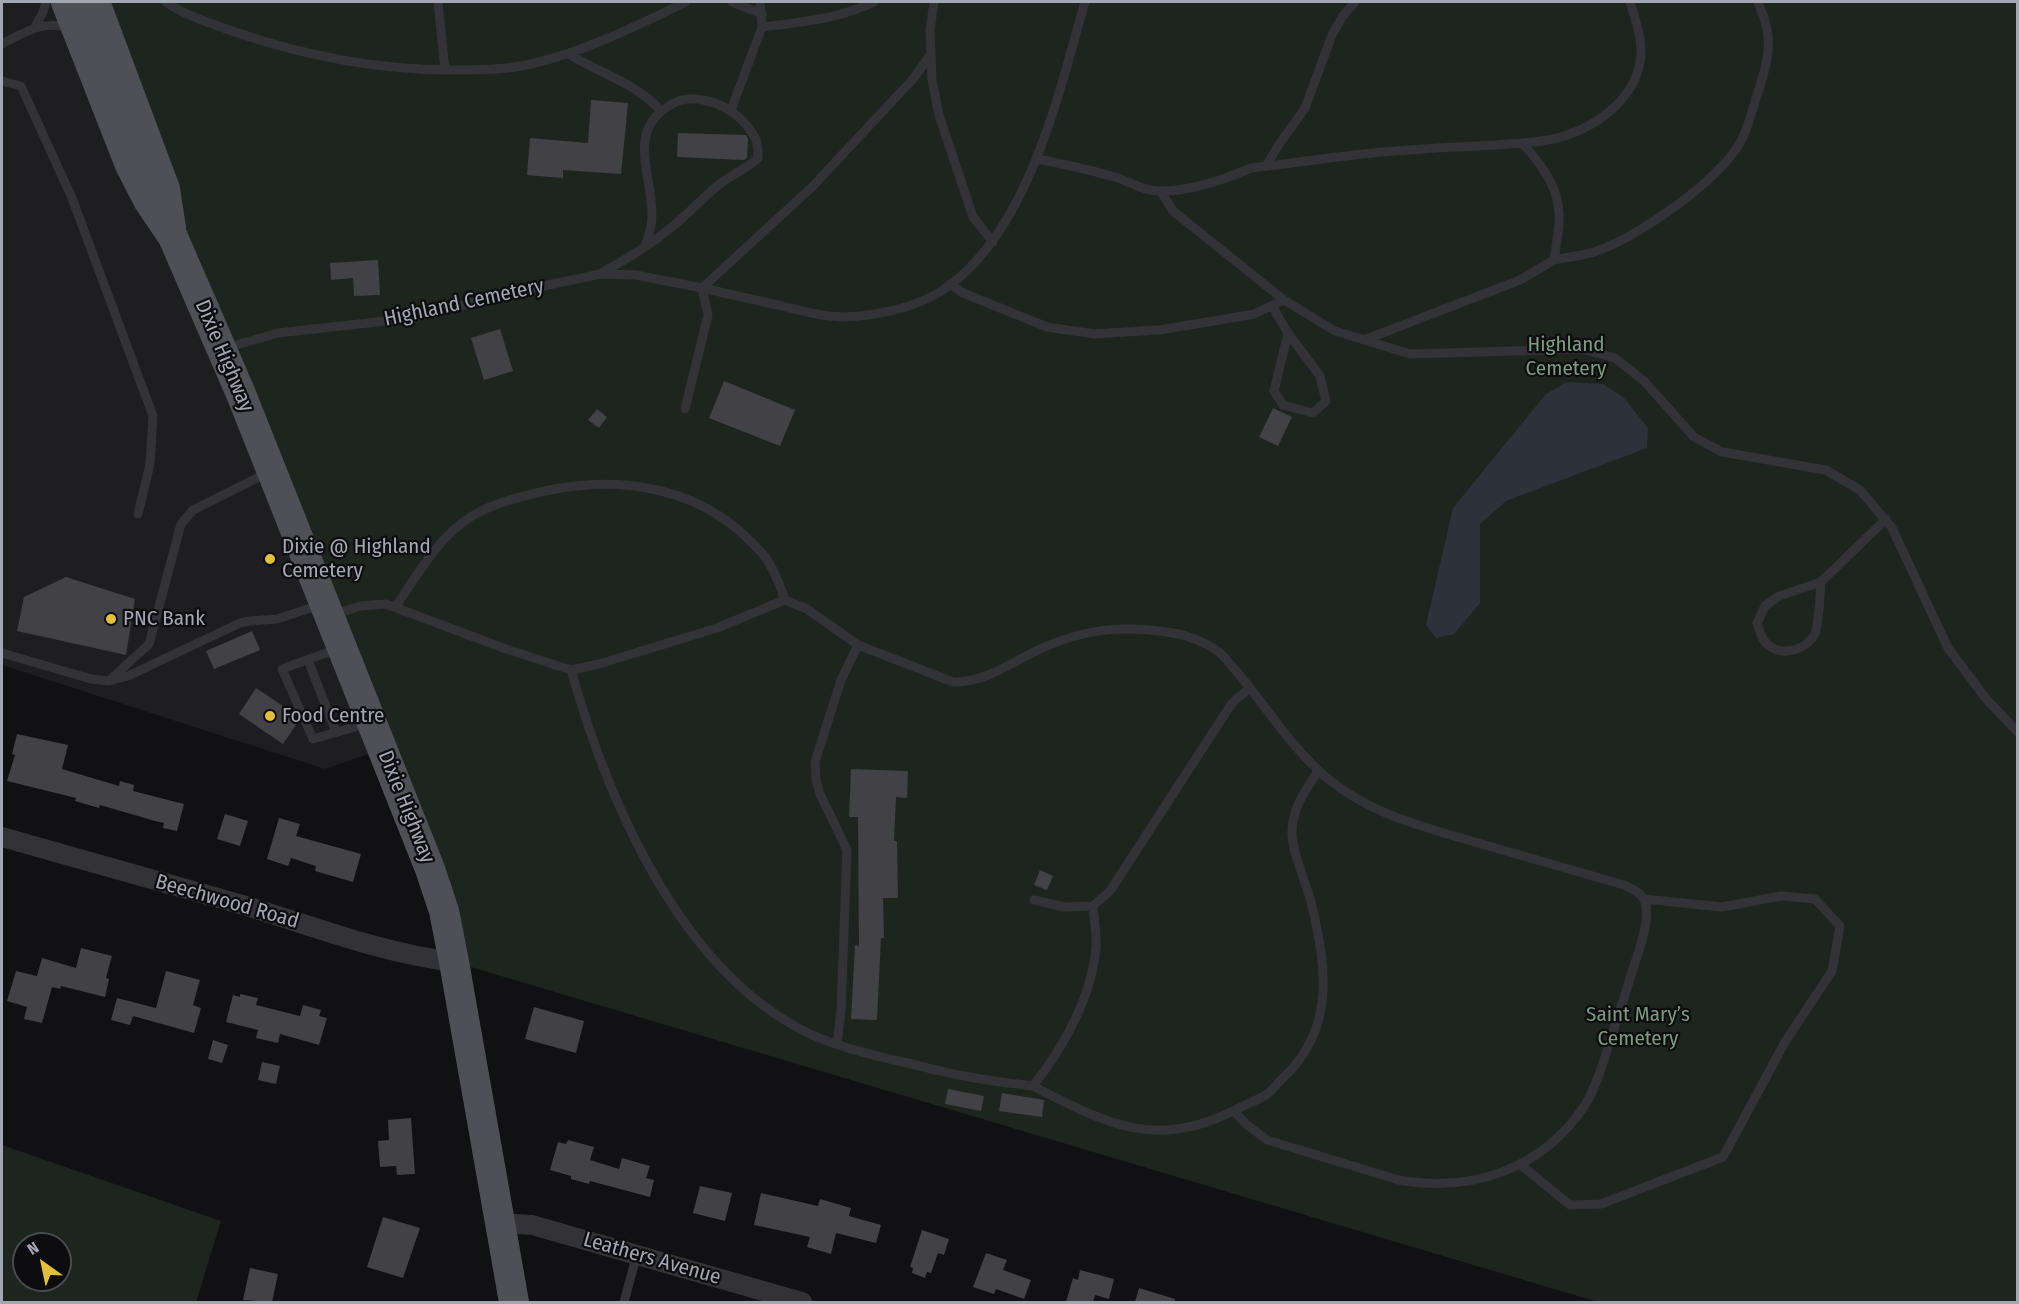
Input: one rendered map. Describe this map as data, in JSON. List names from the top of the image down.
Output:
{
  "streets": {
    "main road": ["Dixie Highway"],
    "street": ["Beechwood Road", "Leathers Avenue"],
    "lane": ["Highland Cemetery"]
  },
  "crossings": [
    ["Highland Cemetery", "Dixie Highway"],
    ["Dixie Highway", "Beechwood Road"],
    ["Dixie Highway", "Leathers Avenue"]
  ],
  "parks": ["Highland Cemetery", "Saint Mary’s Cemetery"],
  "places": ["Dixie @ Highland Cemetery", "PNC Bank", "Food Centre"],
  "north": "top left"
}
